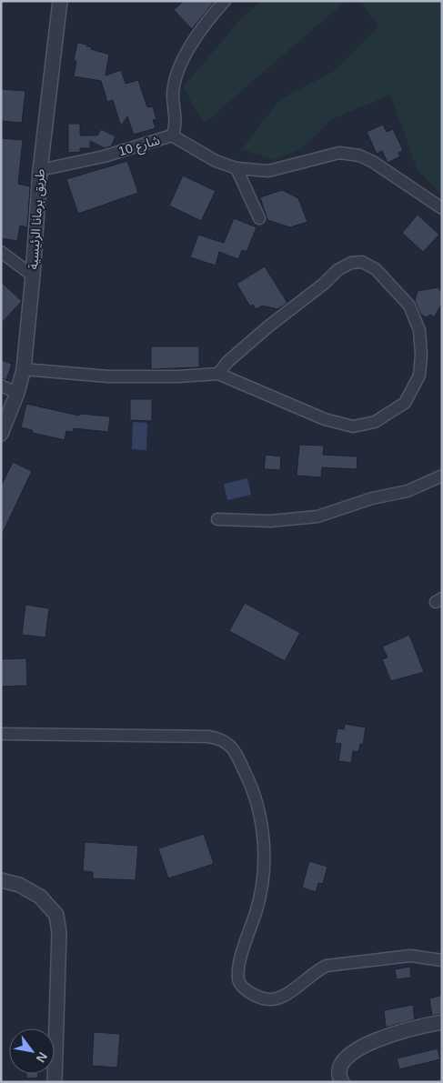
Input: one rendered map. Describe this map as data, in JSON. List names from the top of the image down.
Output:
{
  "streets": {
    "street": ["شارع 10", "طريق برمانا الرئيسية"]
  },
  "crossings": [
    ["شارع 10", "طريق برمانا الرئيسية"]
  ],
  "north": "bottom right"
}
